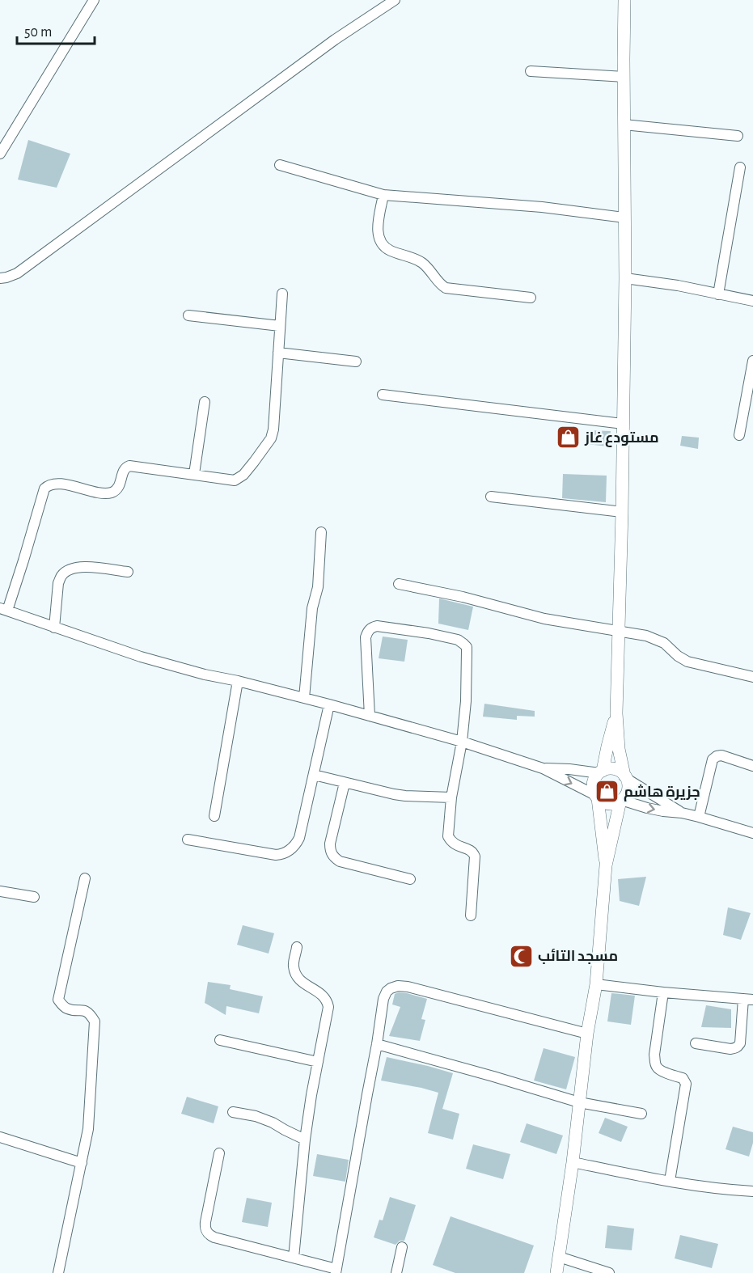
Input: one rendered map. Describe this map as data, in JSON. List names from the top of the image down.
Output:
{
  "places": {
    "shop": ["مستودع غاز", "جزيرة هاشم"],
    "mosque": ["مسجد التائب"]
  },
  "scale_bar": "50 m"
}
